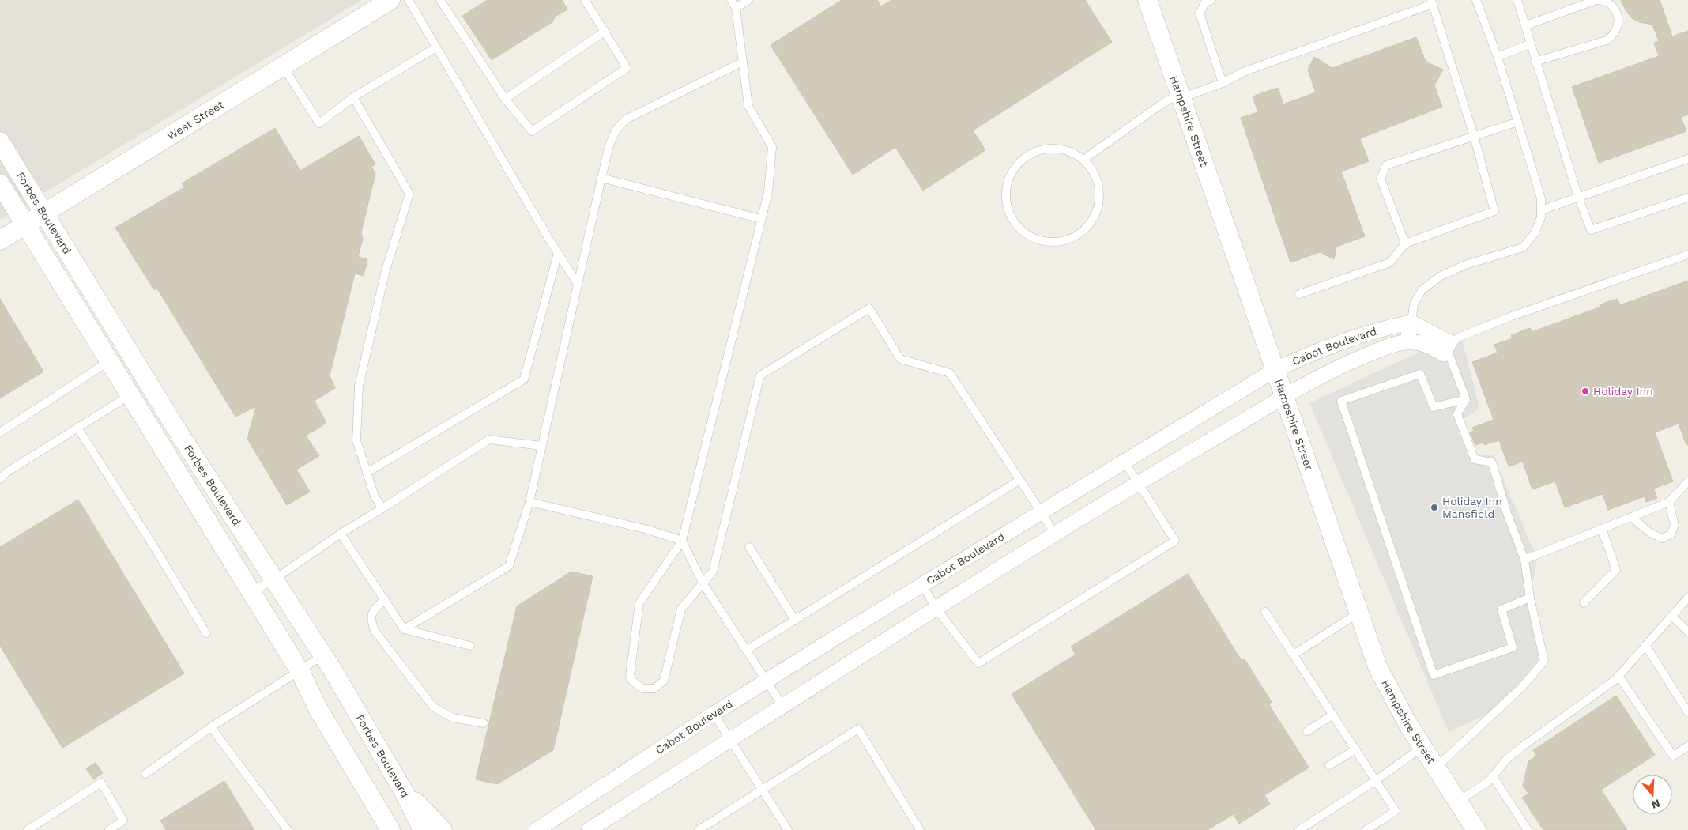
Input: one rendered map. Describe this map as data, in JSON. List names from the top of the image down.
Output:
{
  "streets": {
    "street": [
      "West Street",
      "Hampshire Street",
      "Forbes Boulevard",
      "Cabot Boulevard"
    ]
  },
  "crossings": [
    ["West Street", "Forbes Boulevard"],
    ["Hampshire Street", "Cabot Boulevard"]
  ],
  "places": ["Holiday Inn", "Holiday Inn Mansfield"],
  "north": "bottom"
}
